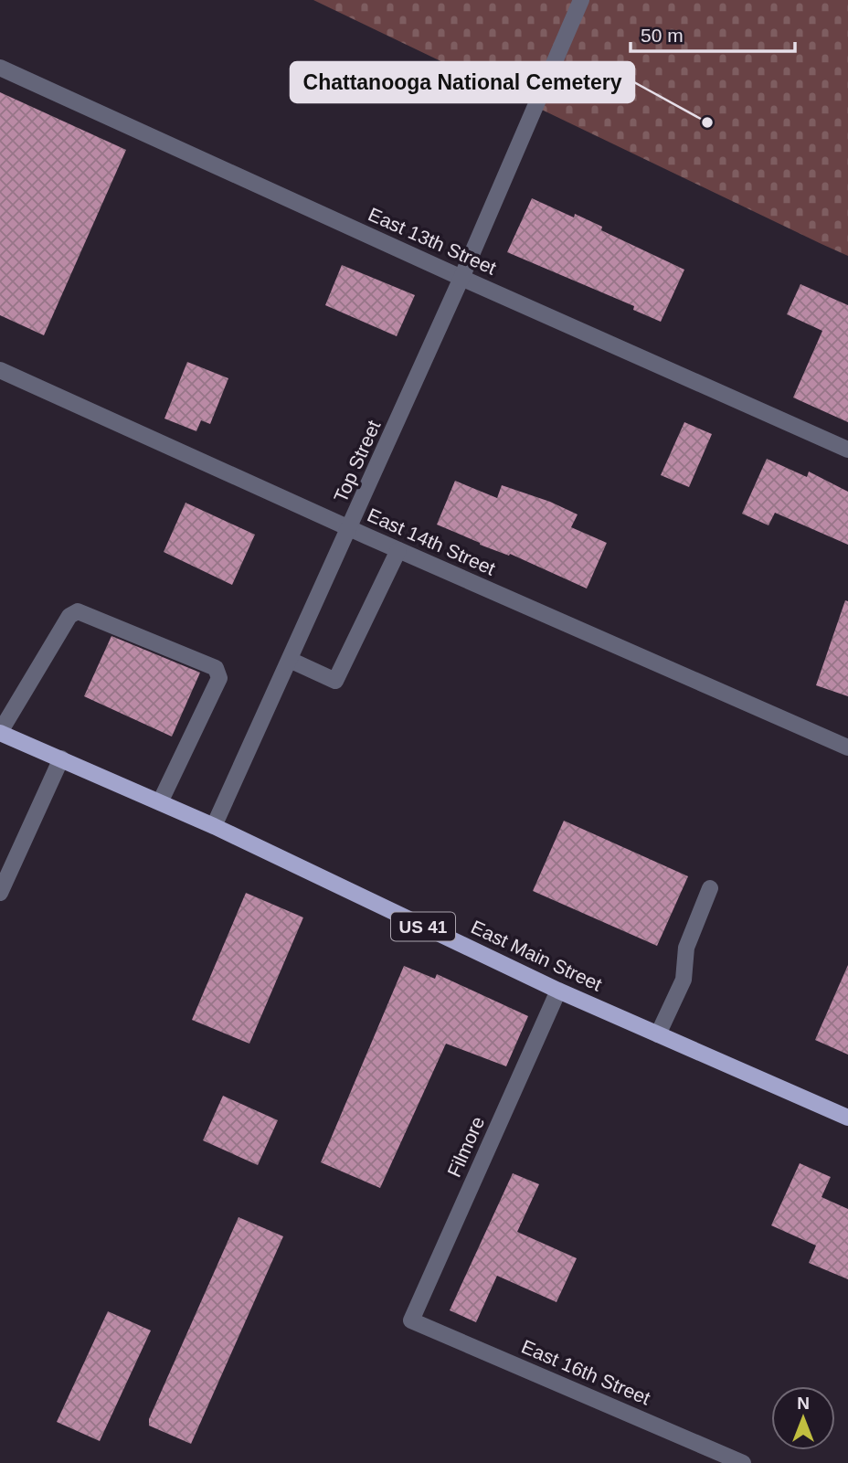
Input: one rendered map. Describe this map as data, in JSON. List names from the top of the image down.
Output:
{
  "streets": {
    "main road": ["US 41", "East Main Street"],
    "street": [
      "East 13th Street",
      "Top Street",
      "East 14th Street",
      "Filmore",
      "East 16th Street"
    ]
  },
  "crossings": [
    ["East 13th Street", "Top Street"],
    ["Top Street", "East 14th Street"],
    ["Top Street", "East Main Street"],
    ["East Main Street", "Filmore"],
    ["Filmore", "East 16th Street"]
  ],
  "places": ["Chattanooga National Cemetery"],
  "scale_bar": "50 m",
  "north": "top"
}
